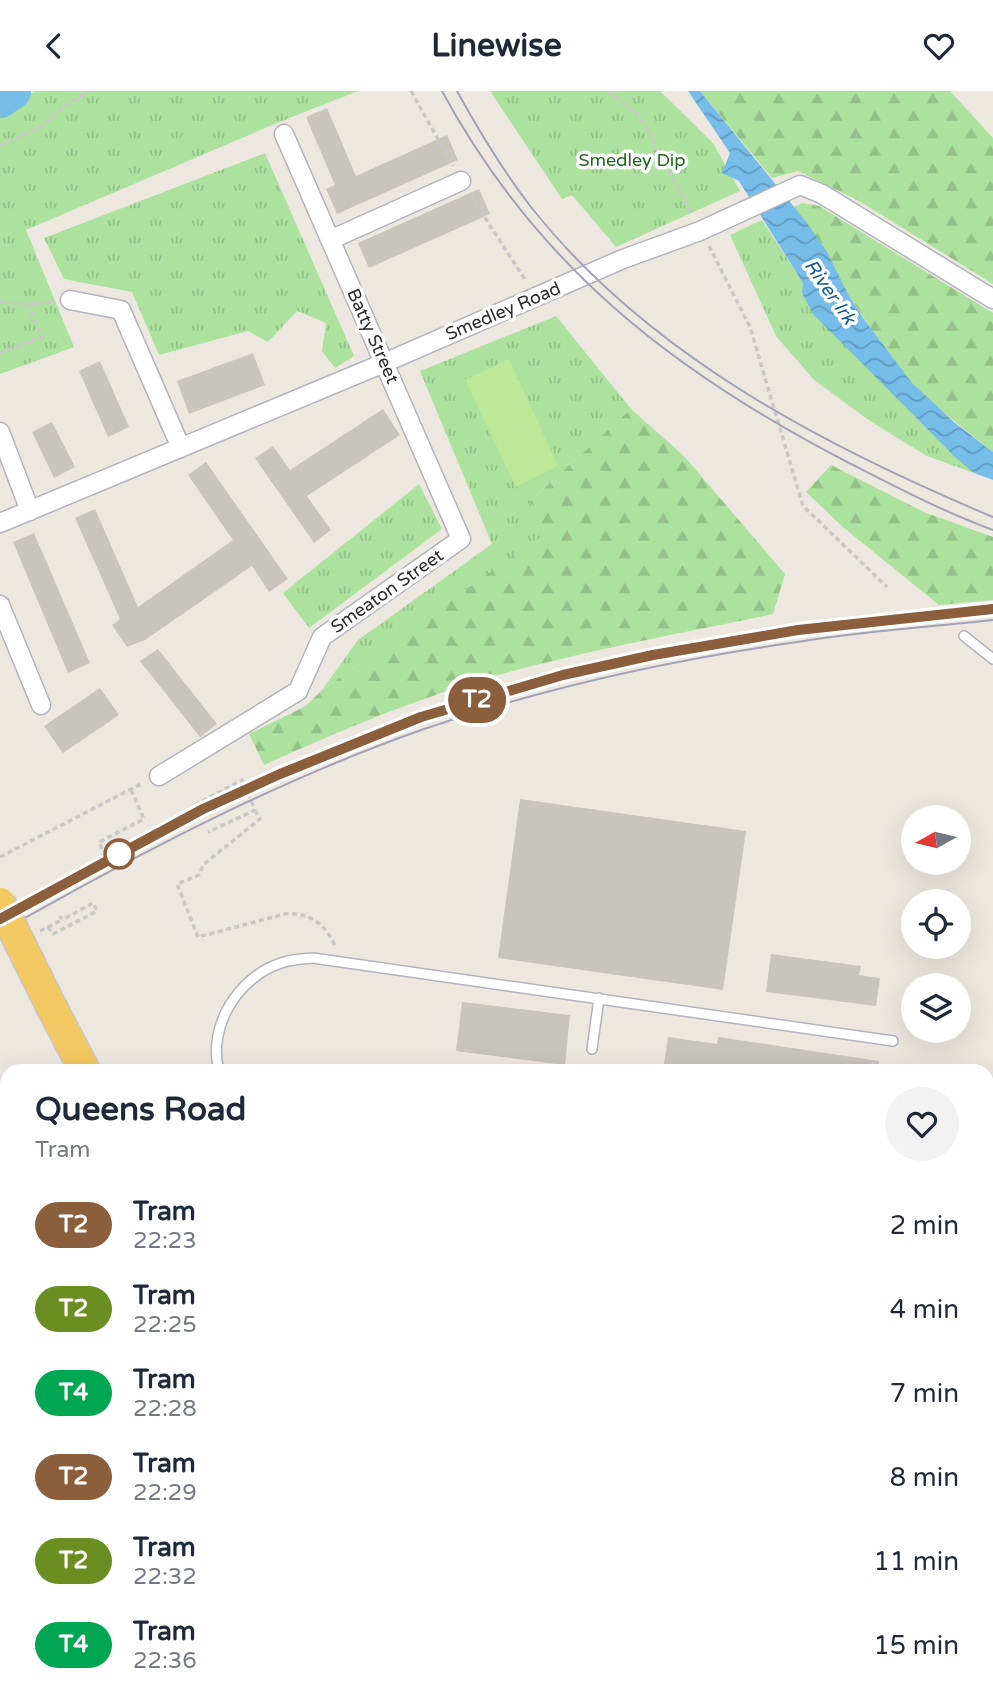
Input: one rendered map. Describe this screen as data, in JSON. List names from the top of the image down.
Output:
{
  "streets": {
    "street": ["Smedley Road", "Batty Street", "Smeaton Street"]
  },
  "crossings": [
    ["Smedley Road", "Batty Street"],
    ["Batty Street", "Smeaton Street"]
  ],
  "water": ["River Irk"],
  "parks": ["Smedley Dip"],
  "lines": ["tram line T2"],
  "north": "left",
  "page": {
    "header": "Linewise",
    "on_map": "T2",
    "heading": ["Queens Road", "Tram"],
    "list": [
      {
        "mark": "T2",
        "name": "Tram",
        "note": "22:23",
        "value": "2 min"
      },
      {
        "mark": "T2",
        "name": "Tram",
        "note": "22:25",
        "value": "4 min"
      },
      {
        "mark": "T4",
        "name": "Tram",
        "note": "22:28",
        "value": "7 min"
      },
      {
        "mark": "T2",
        "name": "Tram",
        "note": "22:29",
        "value": "8 min"
      },
      {
        "mark": "T2",
        "name": "Tram",
        "note": "22:32",
        "value": "11 min"
      },
      {
        "mark": "T4",
        "name": "Tram",
        "note": "22:36",
        "value": "15 min"
      }
    ]
  }
}
